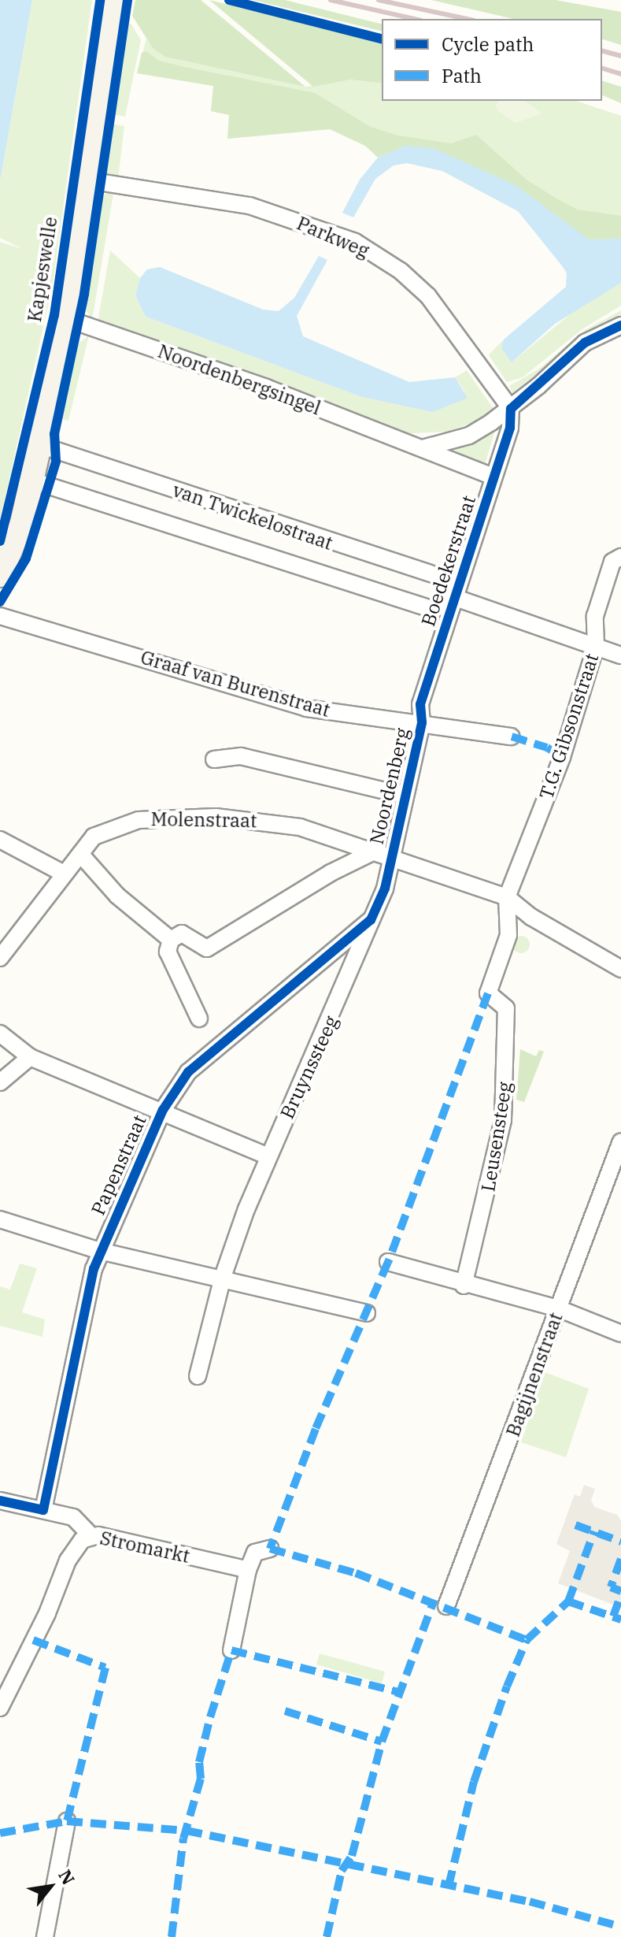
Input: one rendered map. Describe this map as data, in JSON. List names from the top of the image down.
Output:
{
  "streets": {
    "street": [
      "Parkweg",
      "Kapjeswelle",
      "Noordenbergsingel",
      "van Twickelostraat",
      "Boedekerstraat",
      "Graaf van Burenstraat",
      "T.G. Gibsonstraat",
      "Noordenberg",
      "Molenstraat",
      "Bruynssteeg",
      "Leusensteeg",
      "Papenstraat",
      "Bagijnenstraat",
      "Stromarkt"
    ]
  },
  "crossings": [
    ["Parkweg", "Kapjeswelle"],
    ["Parkweg", "Boedekerstraat"],
    ["Kapjeswelle", "Noordenbergsingel"],
    ["Kapjeswelle", "van Twickelostraat"],
    ["Noordenbergsingel", "Boedekerstraat"],
    ["van Twickelostraat", "Boedekerstraat"],
    ["Boedekerstraat", "Graaf van Burenstraat"],
    ["Boedekerstraat", "Noordenberg"],
    ["Graaf van Burenstraat", "Noordenberg"],
    ["T.G. Gibsonstraat", "Molenstraat"],
    ["T.G. Gibsonstraat", "Leusensteeg"],
    ["Noordenberg", "Molenstraat"],
    ["Noordenberg", "Bruynssteeg"],
    ["Molenstraat", "Bruynssteeg"],
    ["Molenstraat", "Leusensteeg"],
    ["Bruynssteeg", "Papenstraat"]
  ],
  "legend": ["Cycle path", "Path"],
  "north": "top right"
}
